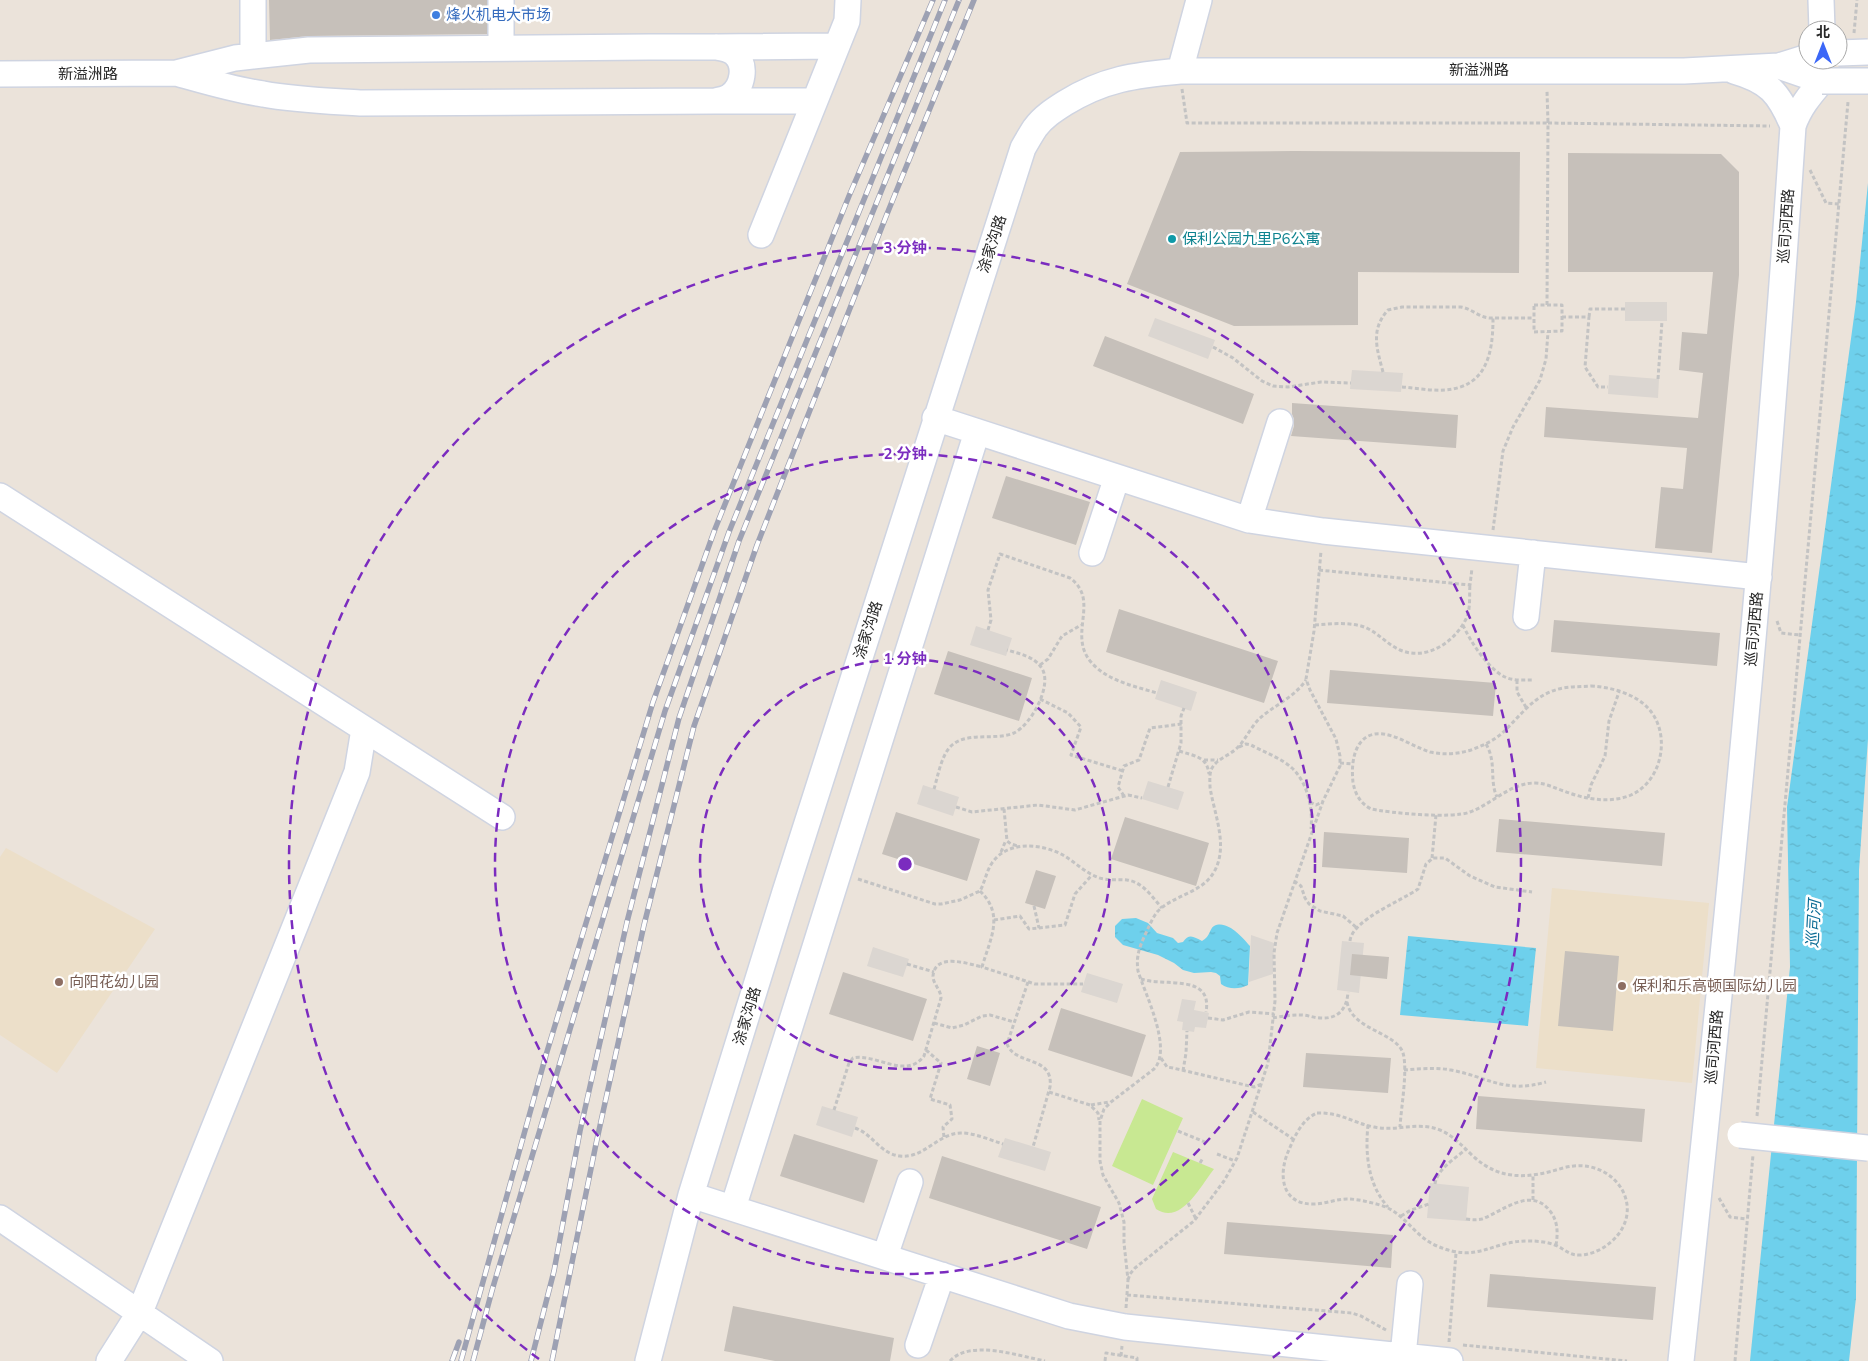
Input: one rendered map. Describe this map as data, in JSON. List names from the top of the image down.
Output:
{
  "streets": {
    "street": ["新溢洲路", "巡司河西路", "涂家沟路"]
  },
  "crossings": [
    ["新溢洲路", "涂家沟路"]
  ],
  "water": ["巡司河"],
  "places": [
    "烽火机电大市场",
    "保利公园九里P6公寓",
    "向阳花幼儿园",
    "保利和乐高顿国际幼儿园"
  ],
  "north": "top",
  "rings": ["3 分钟", "2 分钟", "1 分钟"]
}
